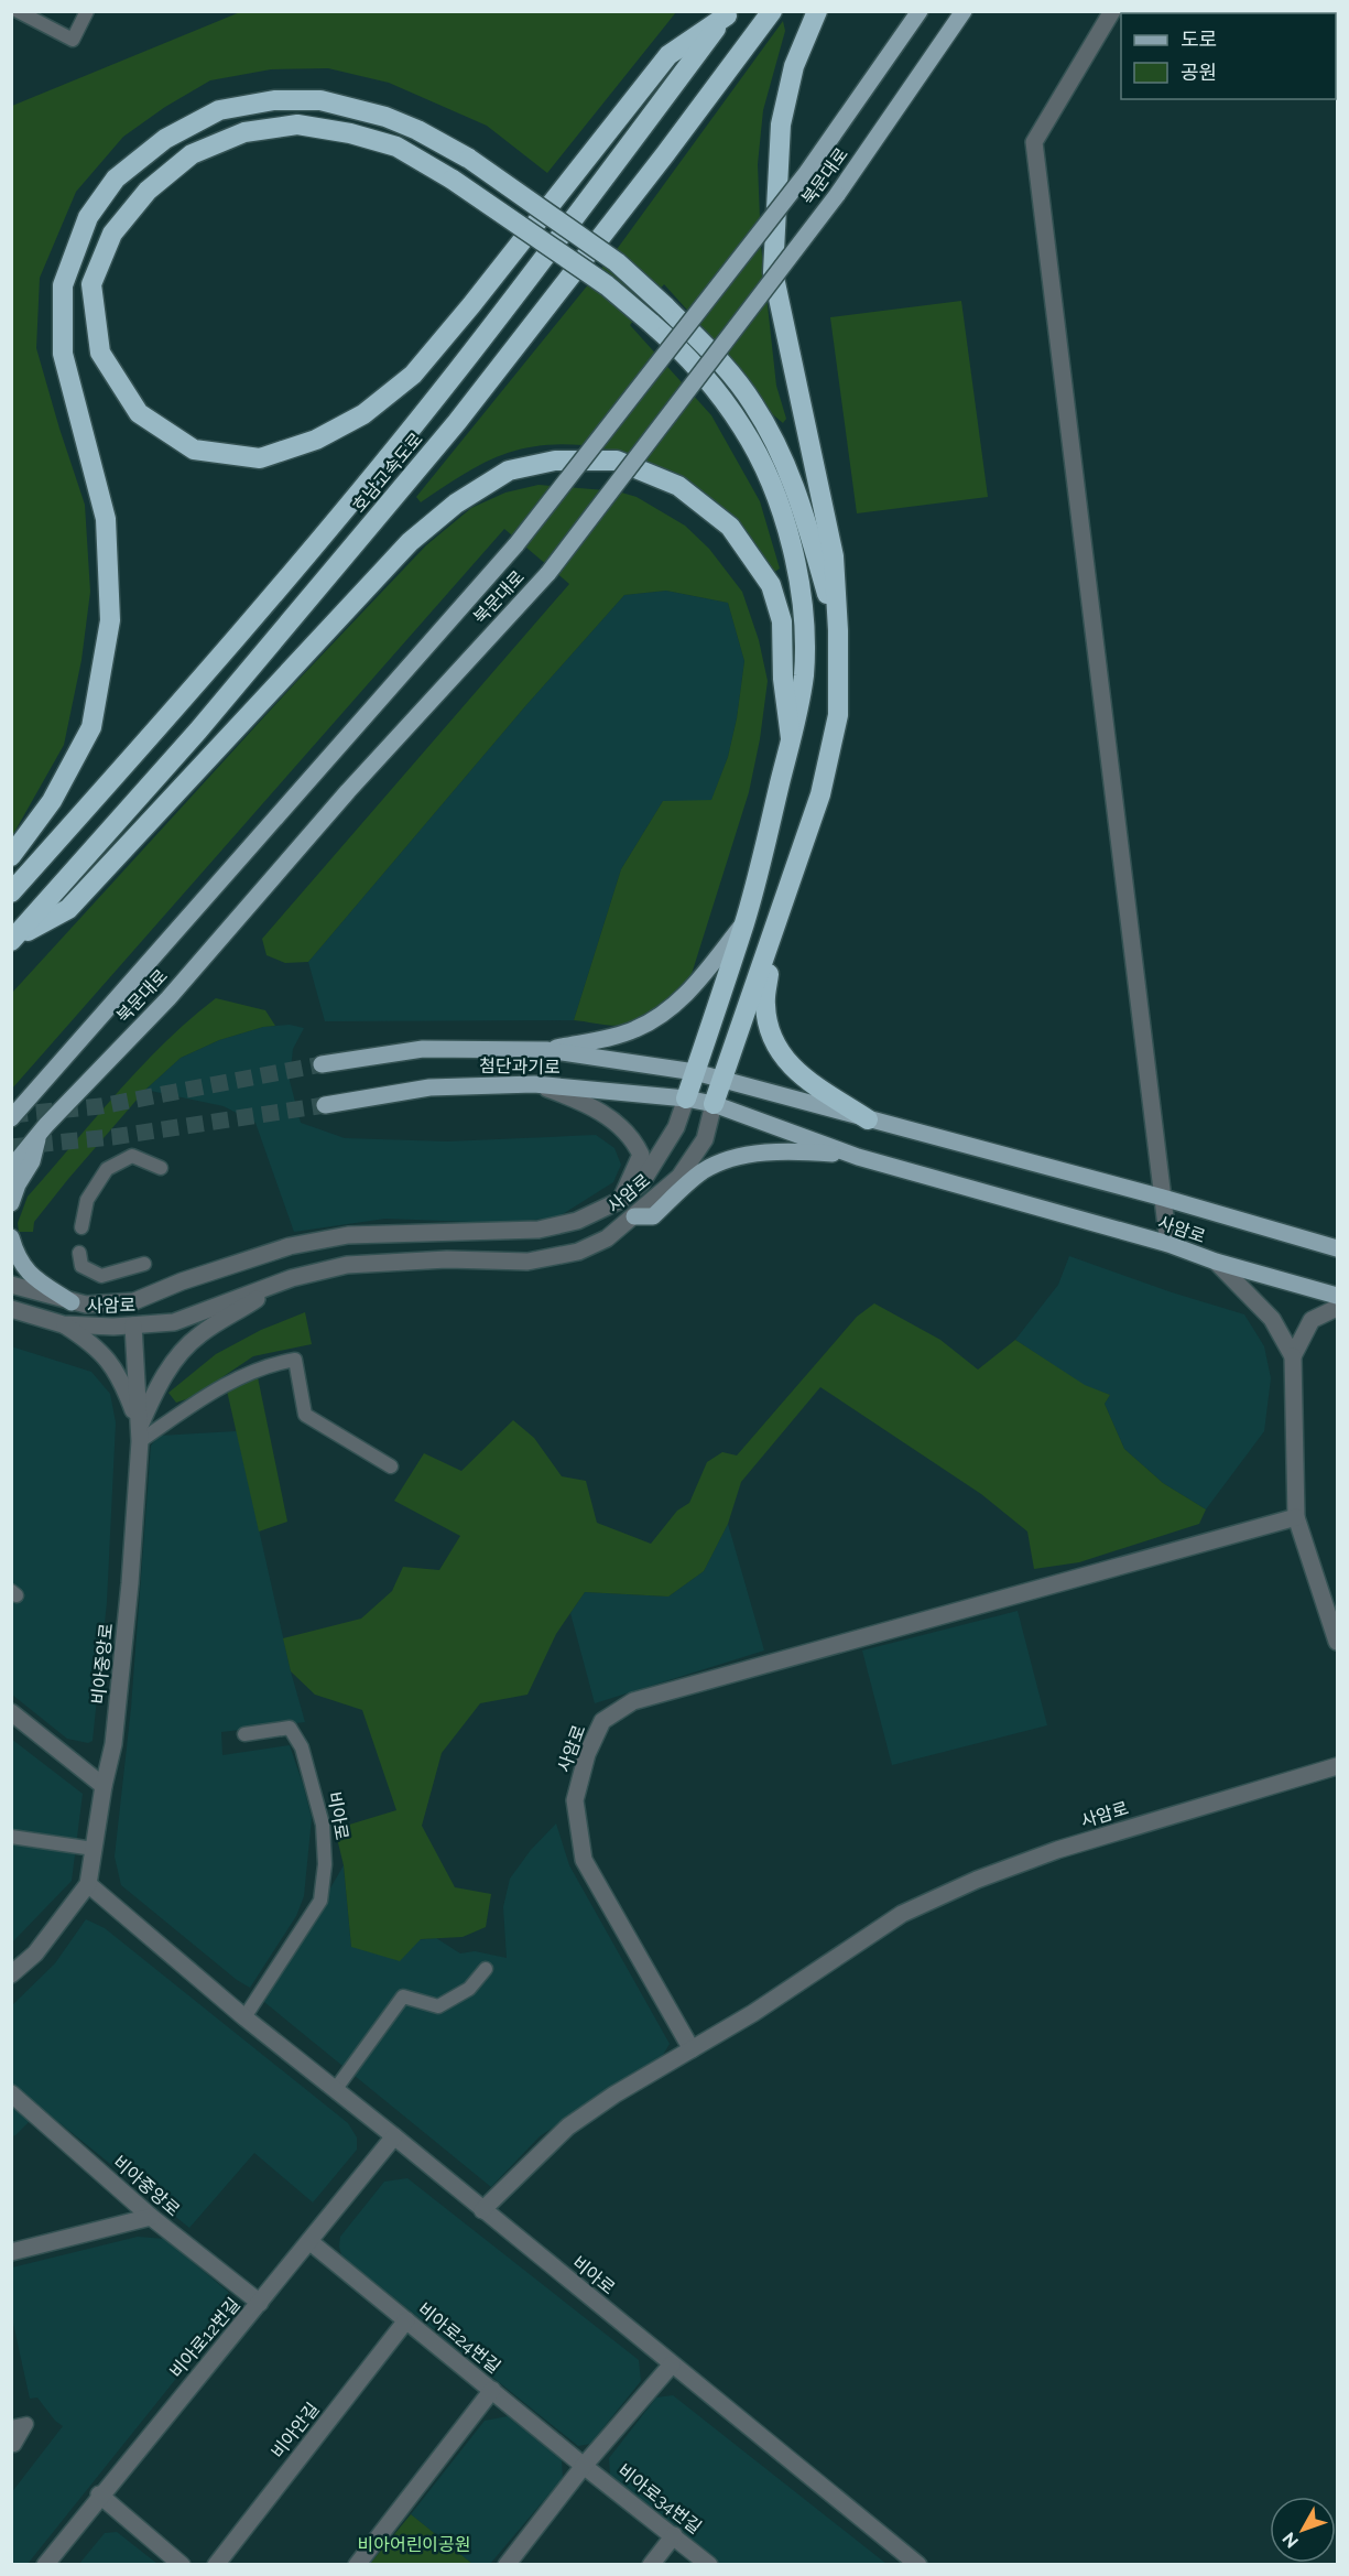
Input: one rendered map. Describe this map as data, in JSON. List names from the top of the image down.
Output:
{
  "streets": {
    "highway": ["호남고속도로"],
    "main road": ["북문대로", "첨단과기로", "사암로"],
    "street": [
      "비아중앙로",
      "비아로",
      "비아로12번길",
      "비아로24번길",
      "비아안길",
      "비아로34번길"
    ]
  },
  "crossings": [
    ["첨단과기로", "사암로"],
    ["사암로", "비아중앙로"],
    ["사암로", "비아로"],
    ["비아중앙로", "비아로"],
    ["비아중앙로", "비아로12번길"],
    ["비아로", "비아로12번길"],
    ["비아로12번길", "비아로24번길"],
    ["비아로24번길", "비아안길"],
    ["비아로24번길", "비아로34번길"]
  ],
  "parks": ["비아어린이공원"],
  "legend": ["도로", "공원"],
  "north": "bottom left"
}
